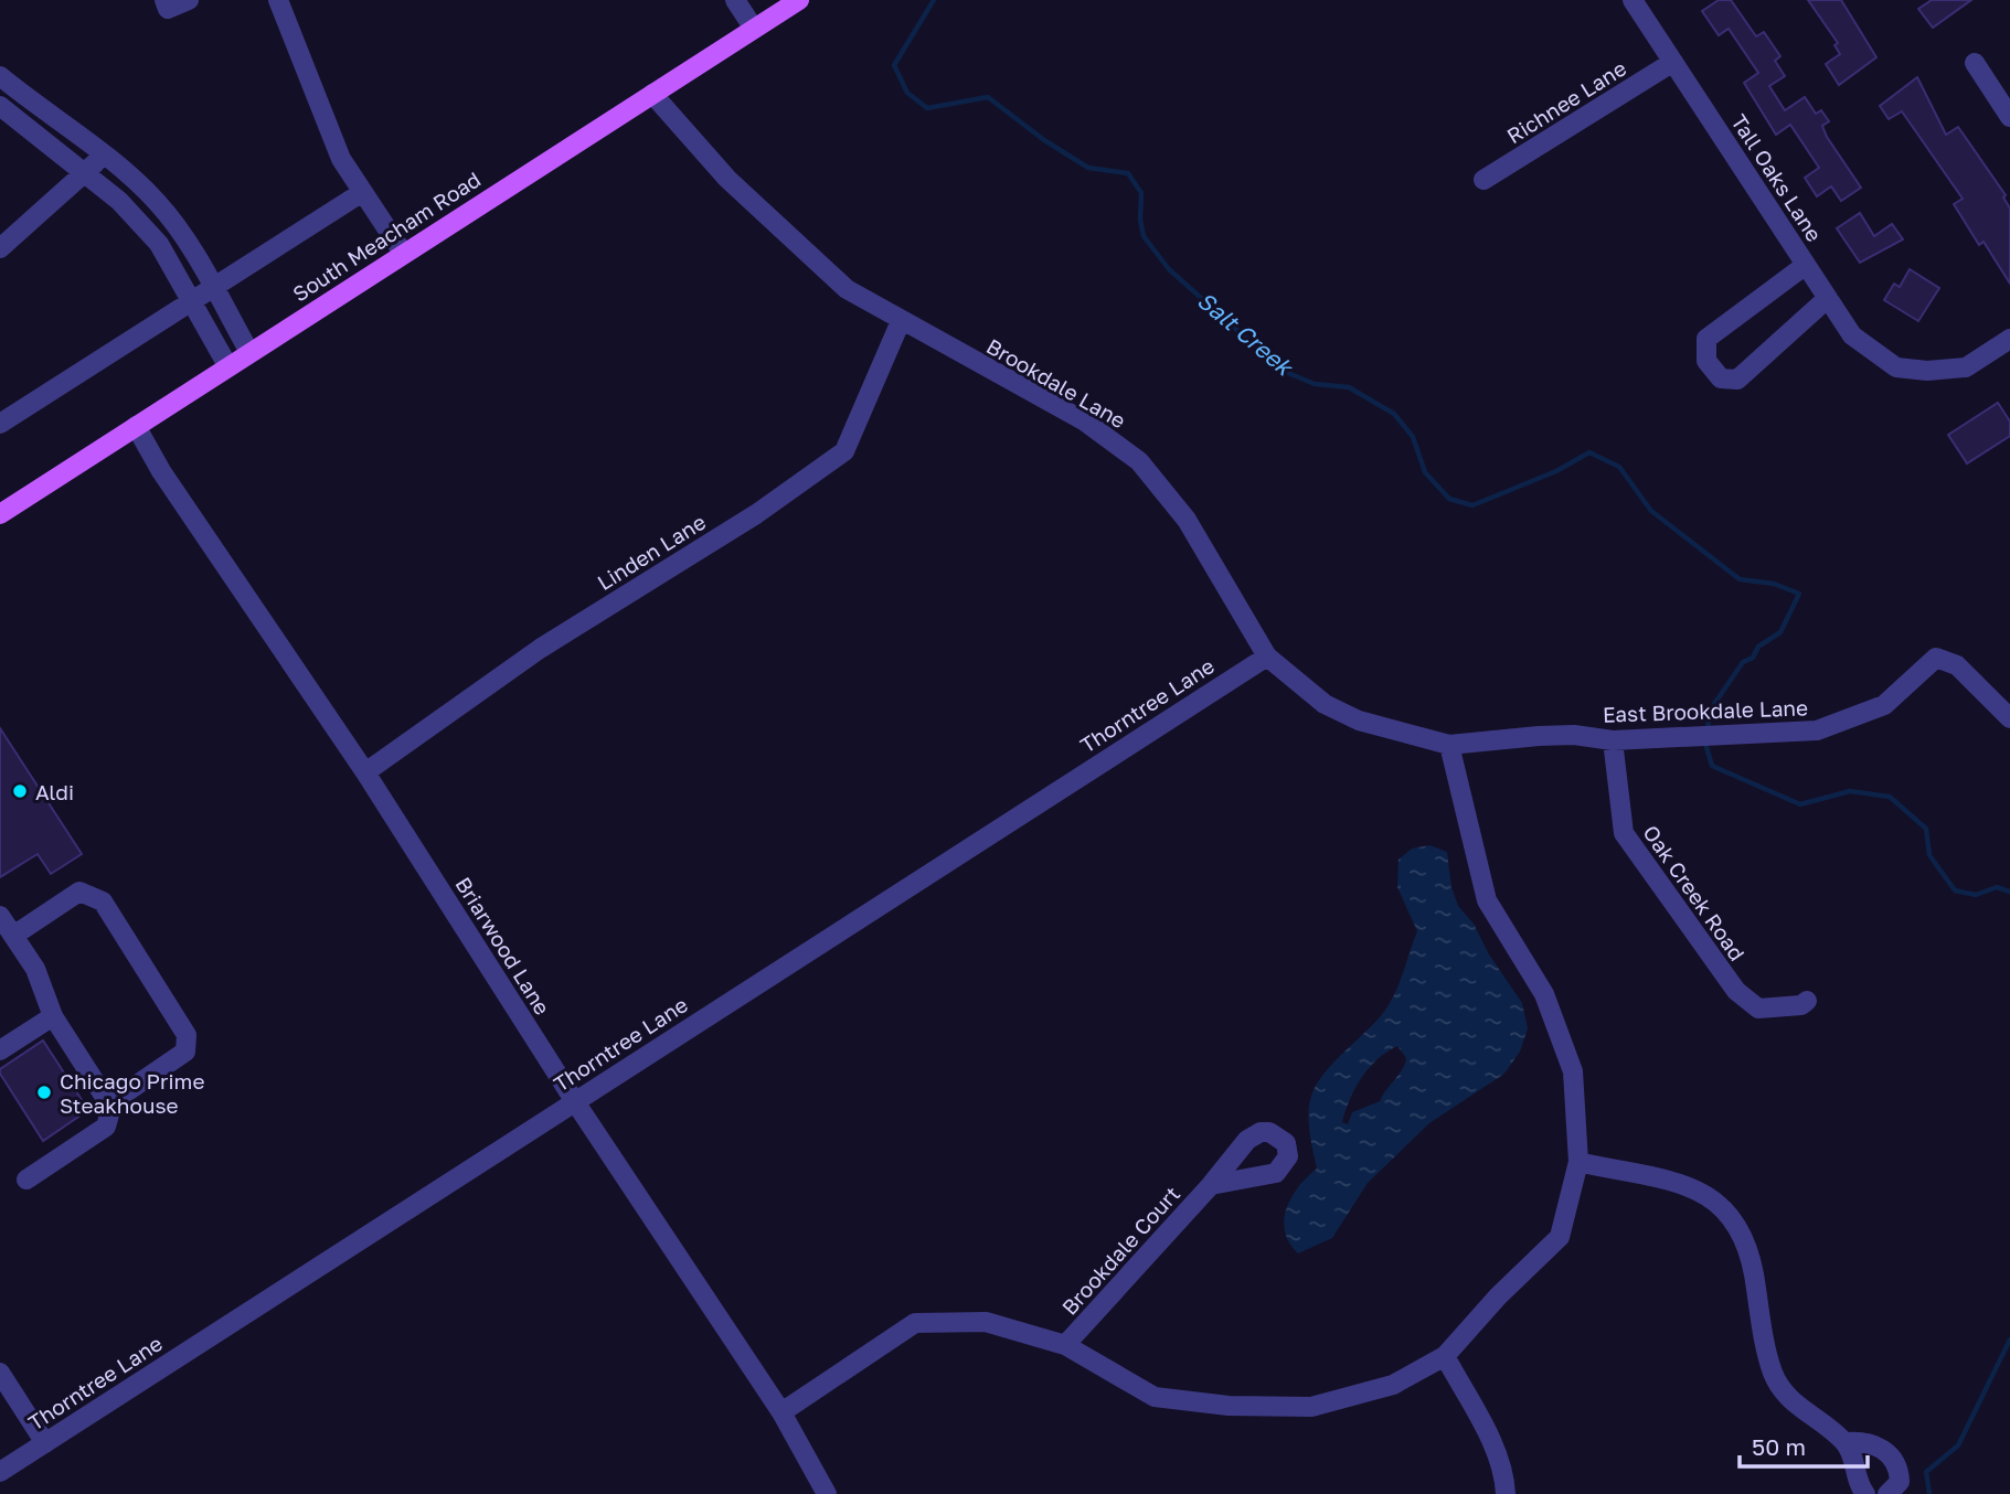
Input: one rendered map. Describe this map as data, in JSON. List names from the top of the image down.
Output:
{
  "streets": {
    "main road": ["South Meacham Road"],
    "street": [
      "Richnee Lane",
      "Tall Oaks Lane",
      "Brookdale Lane",
      "Linden Lane",
      "Thorntree Lane",
      "East Brookdale Lane",
      "Oak Creek Road",
      "Briarwood Lane",
      "Brookdale Court"
    ]
  },
  "crossings": [
    ["Richnee Lane", "Tall Oaks Lane"],
    ["South Meacham Road", "Brookdale Lane"],
    ["South Meacham Road", "Briarwood Lane"],
    ["Brookdale Lane", "Linden Lane"],
    ["Brookdale Lane", "Thorntree Lane"],
    ["Brookdale Lane", "East Brookdale Lane"],
    ["Linden Lane", "Briarwood Lane"],
    ["Thorntree Lane", "Briarwood Lane"],
    ["East Brookdale Lane", "Oak Creek Road"]
  ],
  "water": ["Salt Creek"],
  "places": ["Aldi", "Chicago Prime Steakhouse"],
  "scale_bar": "50 m"
}
